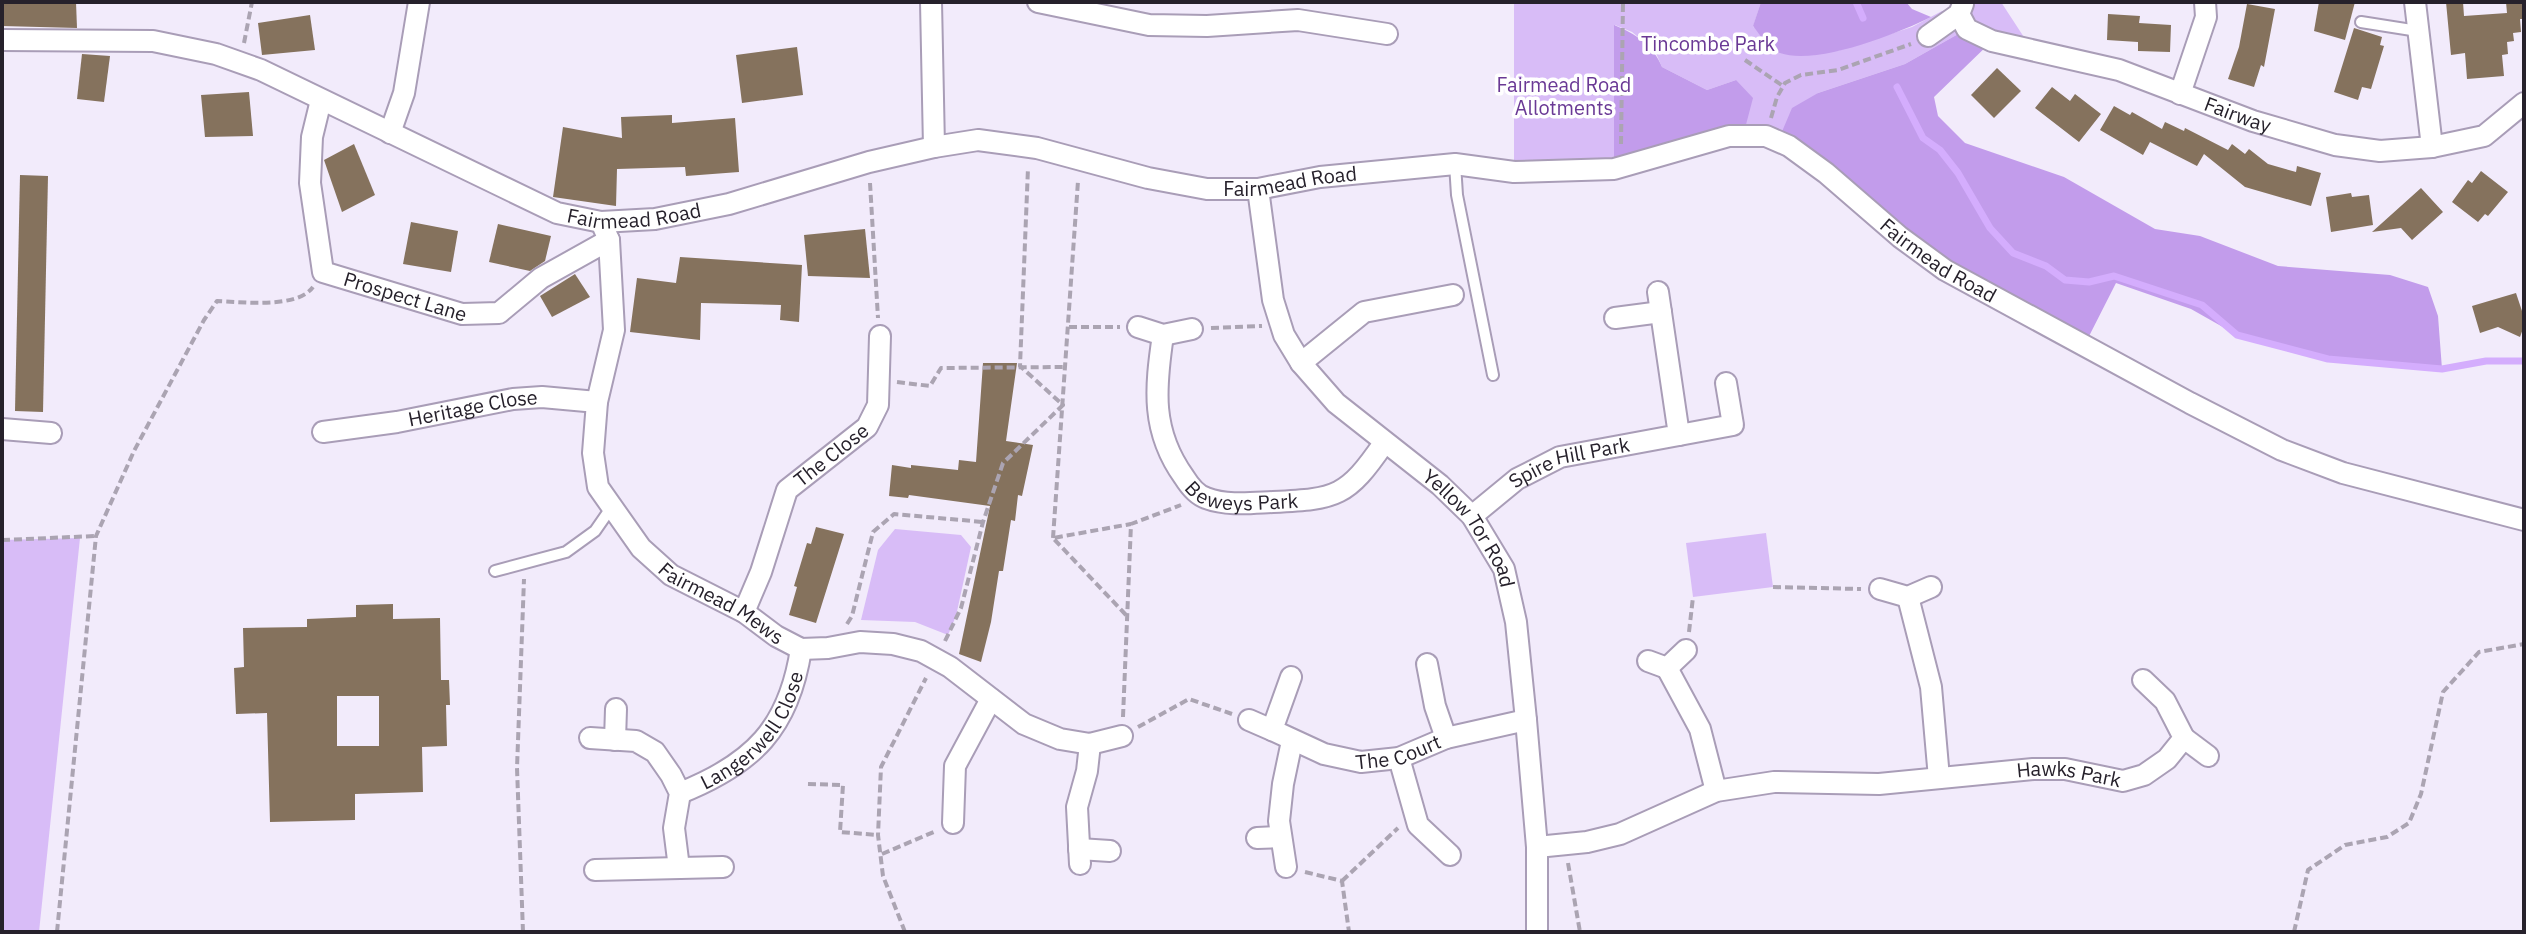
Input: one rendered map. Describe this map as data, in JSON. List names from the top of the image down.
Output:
{
  "streets": {
    "street": [
      "Fairway",
      "Fairmead Road",
      "Prospect Lane",
      "Heritage Close",
      "The Close",
      "Spire Hill Park",
      "Beweys Park",
      "Yellow Tor Road",
      "Fairmead Mews",
      "Langerwell Close",
      "The Court",
      "Hawks Park"
    ]
  },
  "crossings": [
    ["Fairmead Road", "Prospect Lane"],
    ["Fairmead Road", "Yellow Tor Road"],
    ["Fairmead Road", "Fairmead Mews"],
    ["Prospect Lane", "Fairmead Mews"],
    ["Heritage Close", "Fairmead Mews"],
    ["The Close", "Fairmead Mews"],
    ["Spire Hill Park", "Yellow Tor Road"],
    ["Beweys Park", "Yellow Tor Road"],
    ["Yellow Tor Road", "The Court"],
    ["Yellow Tor Road", "Hawks Park"],
    ["Fairmead Mews", "Langerwell Close"]
  ],
  "parks": ["Tincombe Park", "Fairmead Road Allotments"]
}
